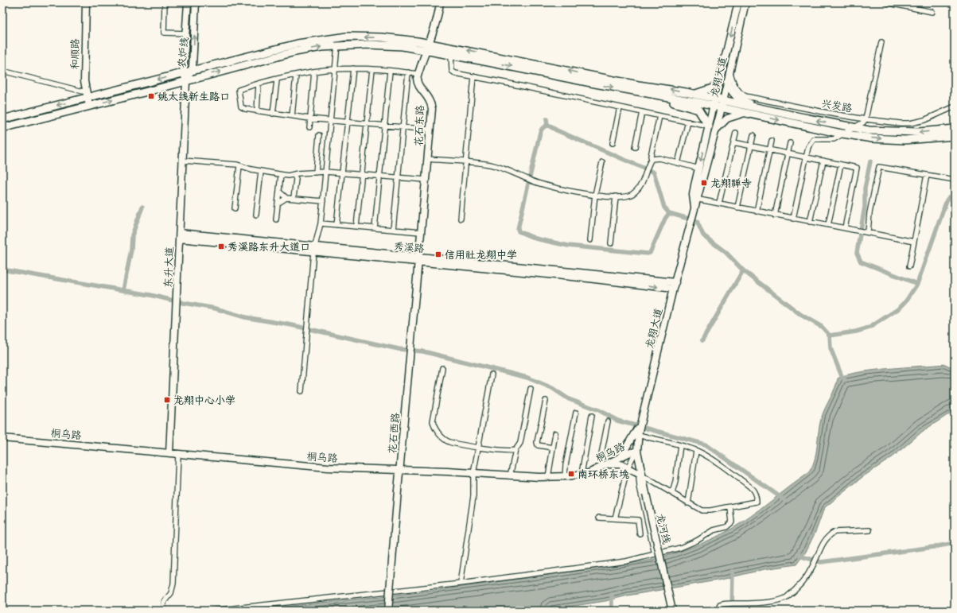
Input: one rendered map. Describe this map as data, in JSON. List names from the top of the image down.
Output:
{
  "streets": {
    "street": [
      "农炉线",
      "和顺路",
      "龙翔大道",
      "兴发路",
      "花石东路",
      "秀溪路",
      "东升大道",
      "花石西路",
      "桐乌路",
      "龙河线"
    ]
  },
  "crossings": [
    ["农炉线", "东升大道"],
    ["龙翔大道", "兴发路"],
    ["龙翔大道", "秀溪路"],
    ["龙翔大道", "桐乌路"],
    ["龙翔大道", "龙河线"],
    ["花石东路", "秀溪路"],
    ["花石东路", "花石西路"],
    ["秀溪路", "东升大道"],
    ["秀溪路", "花石西路"],
    ["东升大道", "桐乌路"],
    ["花石西路", "桐乌路"],
    ["桐乌路", "龙河线"]
  ],
  "places": {
    "transit": [
      "姚太线新生路口",
      "龙翔禅寺",
      "秀溪路东升大道口",
      "信用社龙翔中学",
      "龙翔中心小学",
      "南环桥东堍"
    ]
  }
}
